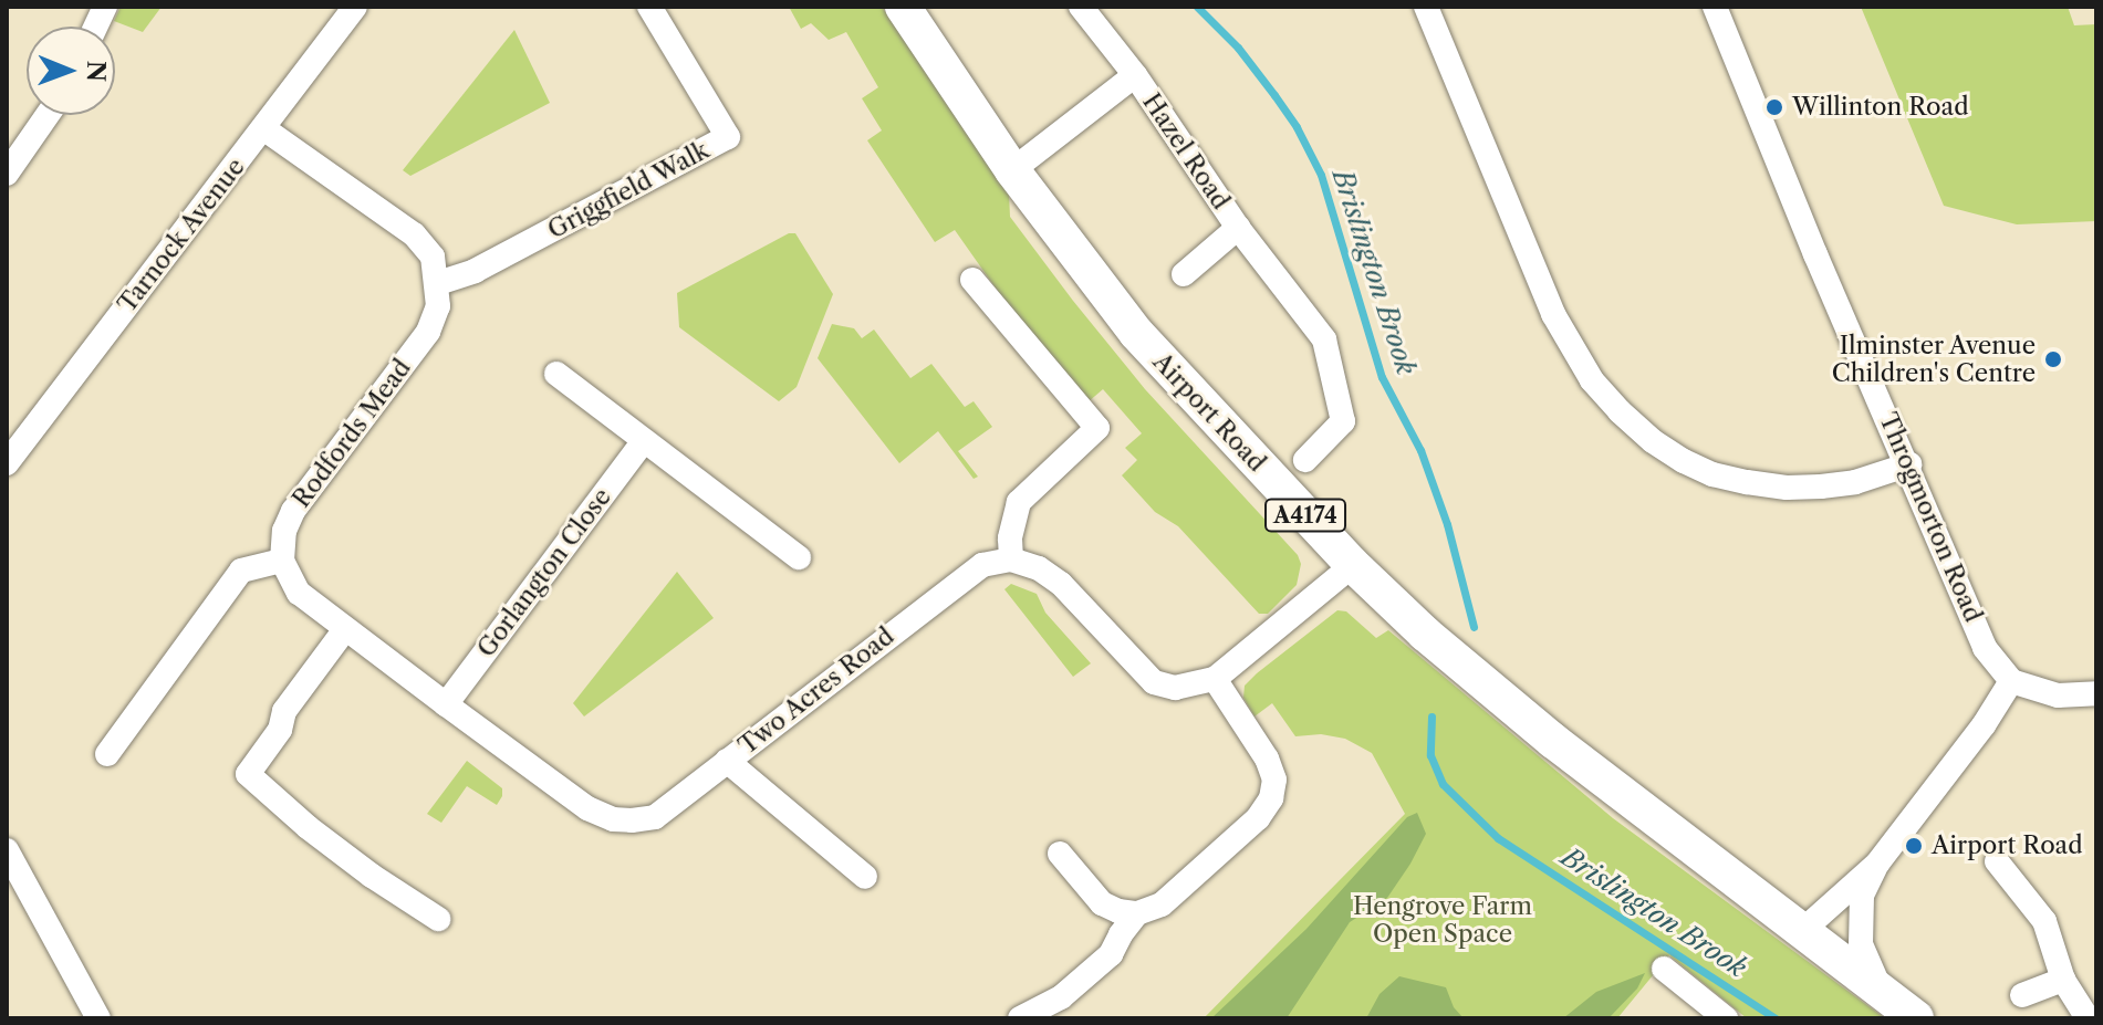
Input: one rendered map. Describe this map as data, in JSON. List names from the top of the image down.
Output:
{
  "streets": {
    "highway": ["Airport Road", "A4174"],
    "street": [
      "Hazel Road",
      "Griggfield Walk",
      "Tarnock Avenue",
      "Rodfords Mead",
      "Throgmorton Road",
      "Gorlangton Close",
      "Two Acres Road"
    ]
  },
  "crossings": [
    ["Hazel Road", "Airport Road"],
    ["Griggfield Walk", "Rodfords Mead"],
    ["Rodfords Mead", "Two Acres Road"],
    ["Gorlangton Close", "Two Acres Road"]
  ],
  "water": ["Brislington Brook"],
  "parks": ["Hengrove Farm Open Space"],
  "places": ["Willinton Road", "Ilminster Avenue Children's Centre", "Airport Road"],
  "north": "right"
}
